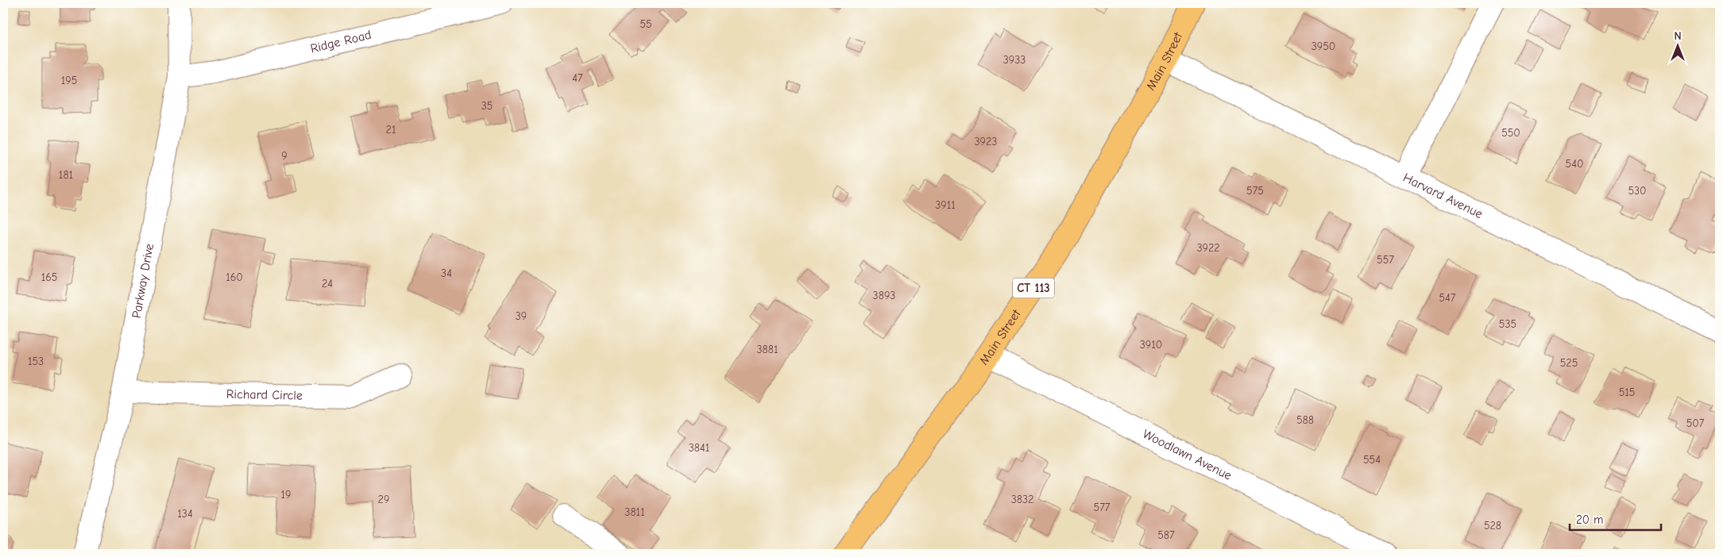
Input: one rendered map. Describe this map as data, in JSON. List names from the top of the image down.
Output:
{
  "streets": {
    "main road": ["Main Street", "CT 113"],
    "street": [
      "Ridge Road",
      "Harvard Avenue",
      "Parkway Drive",
      "Richard Circle",
      "Woodlawn Avenue"
    ]
  },
  "crossings": [
    ["Ridge Road", "Parkway Drive"],
    ["Main Street", "Harvard Avenue"],
    ["Main Street", "Woodlawn Avenue"],
    ["Parkway Drive", "Richard Circle"]
  ],
  "house_numbers": [
    "55",
    "3950",
    "3933",
    "47",
    "195",
    "35",
    "21",
    "550",
    "3923",
    "9",
    "540",
    "181",
    "575",
    "530",
    "3911",
    "3922",
    "557",
    "34",
    "165",
    "160",
    "24",
    "3893",
    "547",
    "39",
    "535",
    "3910",
    "3881",
    "153",
    "525",
    "515",
    "588",
    "507",
    "3841",
    "554",
    "19",
    "29",
    "3832",
    "577",
    "3811",
    "134",
    "528",
    "587"
  ],
  "scale_bar": "20 m",
  "north": "top"
}
